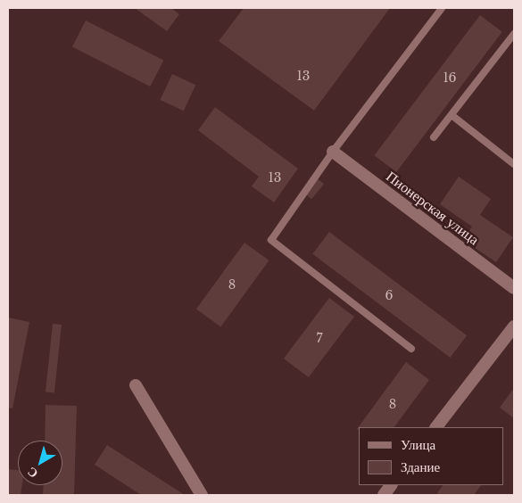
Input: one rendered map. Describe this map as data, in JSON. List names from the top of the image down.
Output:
{
  "streets": {
    "street": ["Пионерская улица"]
  },
  "house_numbers": [
    "13",
    "16",
    "13",
    "8",
    "6",
    "7",
    "8"
  ],
  "legend": ["Улица", "Здание"],
  "north": "bottom left"
}
